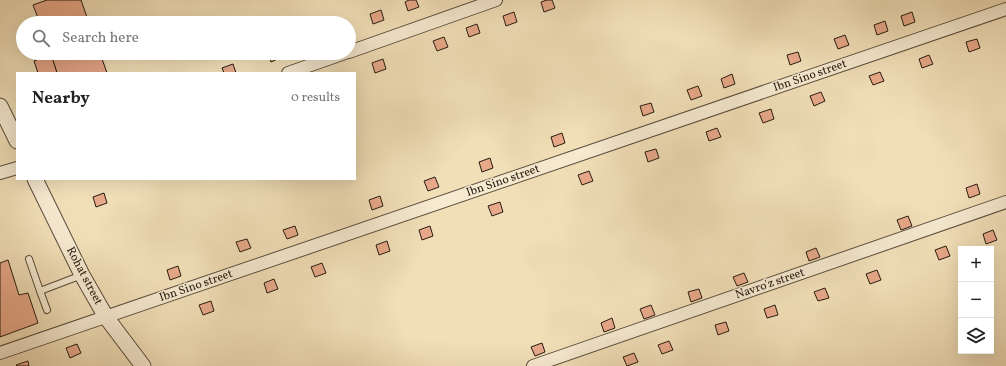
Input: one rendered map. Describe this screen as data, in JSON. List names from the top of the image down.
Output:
{
  "streets": {
    "street": ["Ibn Sino street", "Rohat street", "Navro'z street"]
  },
  "crossings": [
    ["Ibn Sino street", "Rohat street"]
  ],
  "page": {
    "search": "Search here",
    "heading": ["Nearby", "0 results"],
    "map_buttons": ["+", "−"]
  }
}
